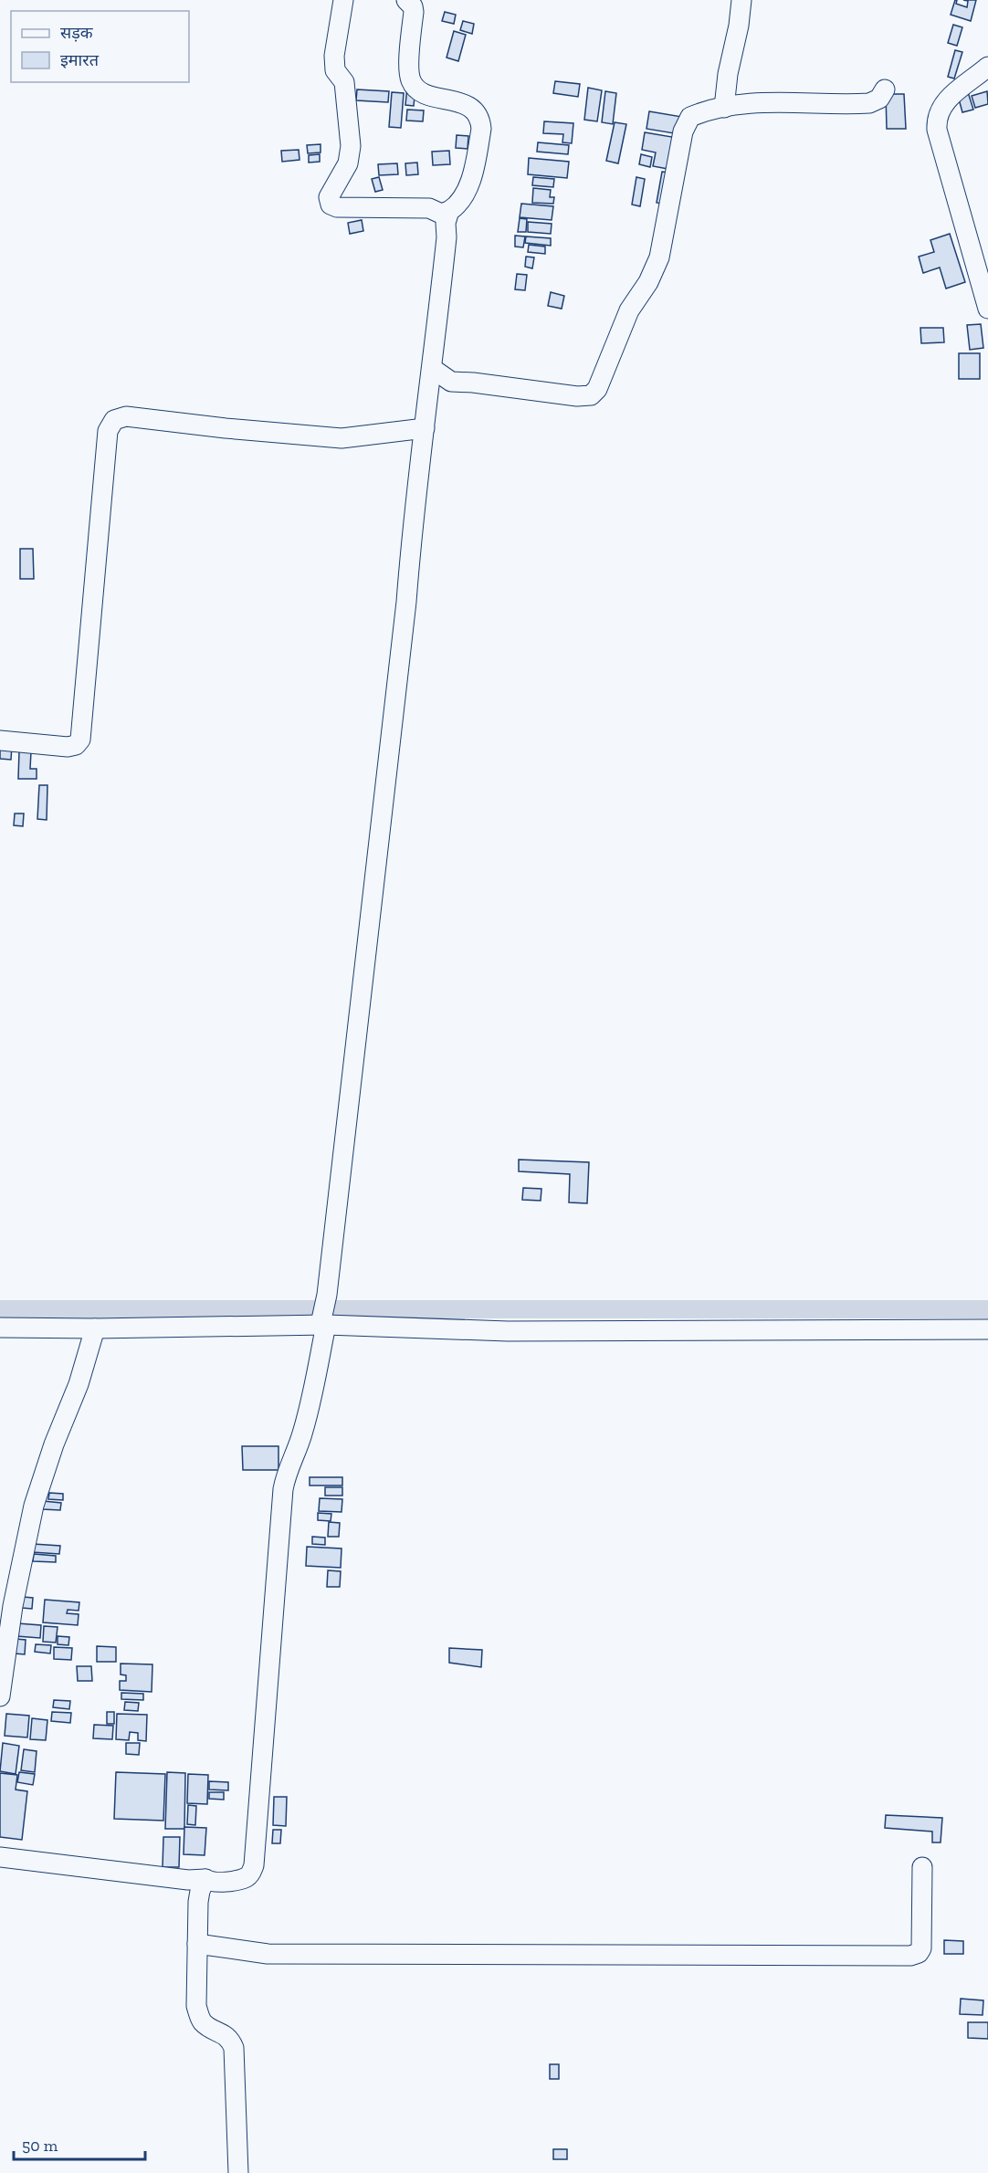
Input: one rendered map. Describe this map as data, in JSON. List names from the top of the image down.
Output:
{
  "legend": ["सड़क", "इमारत"],
  "scale_bar": "50 m"
}
